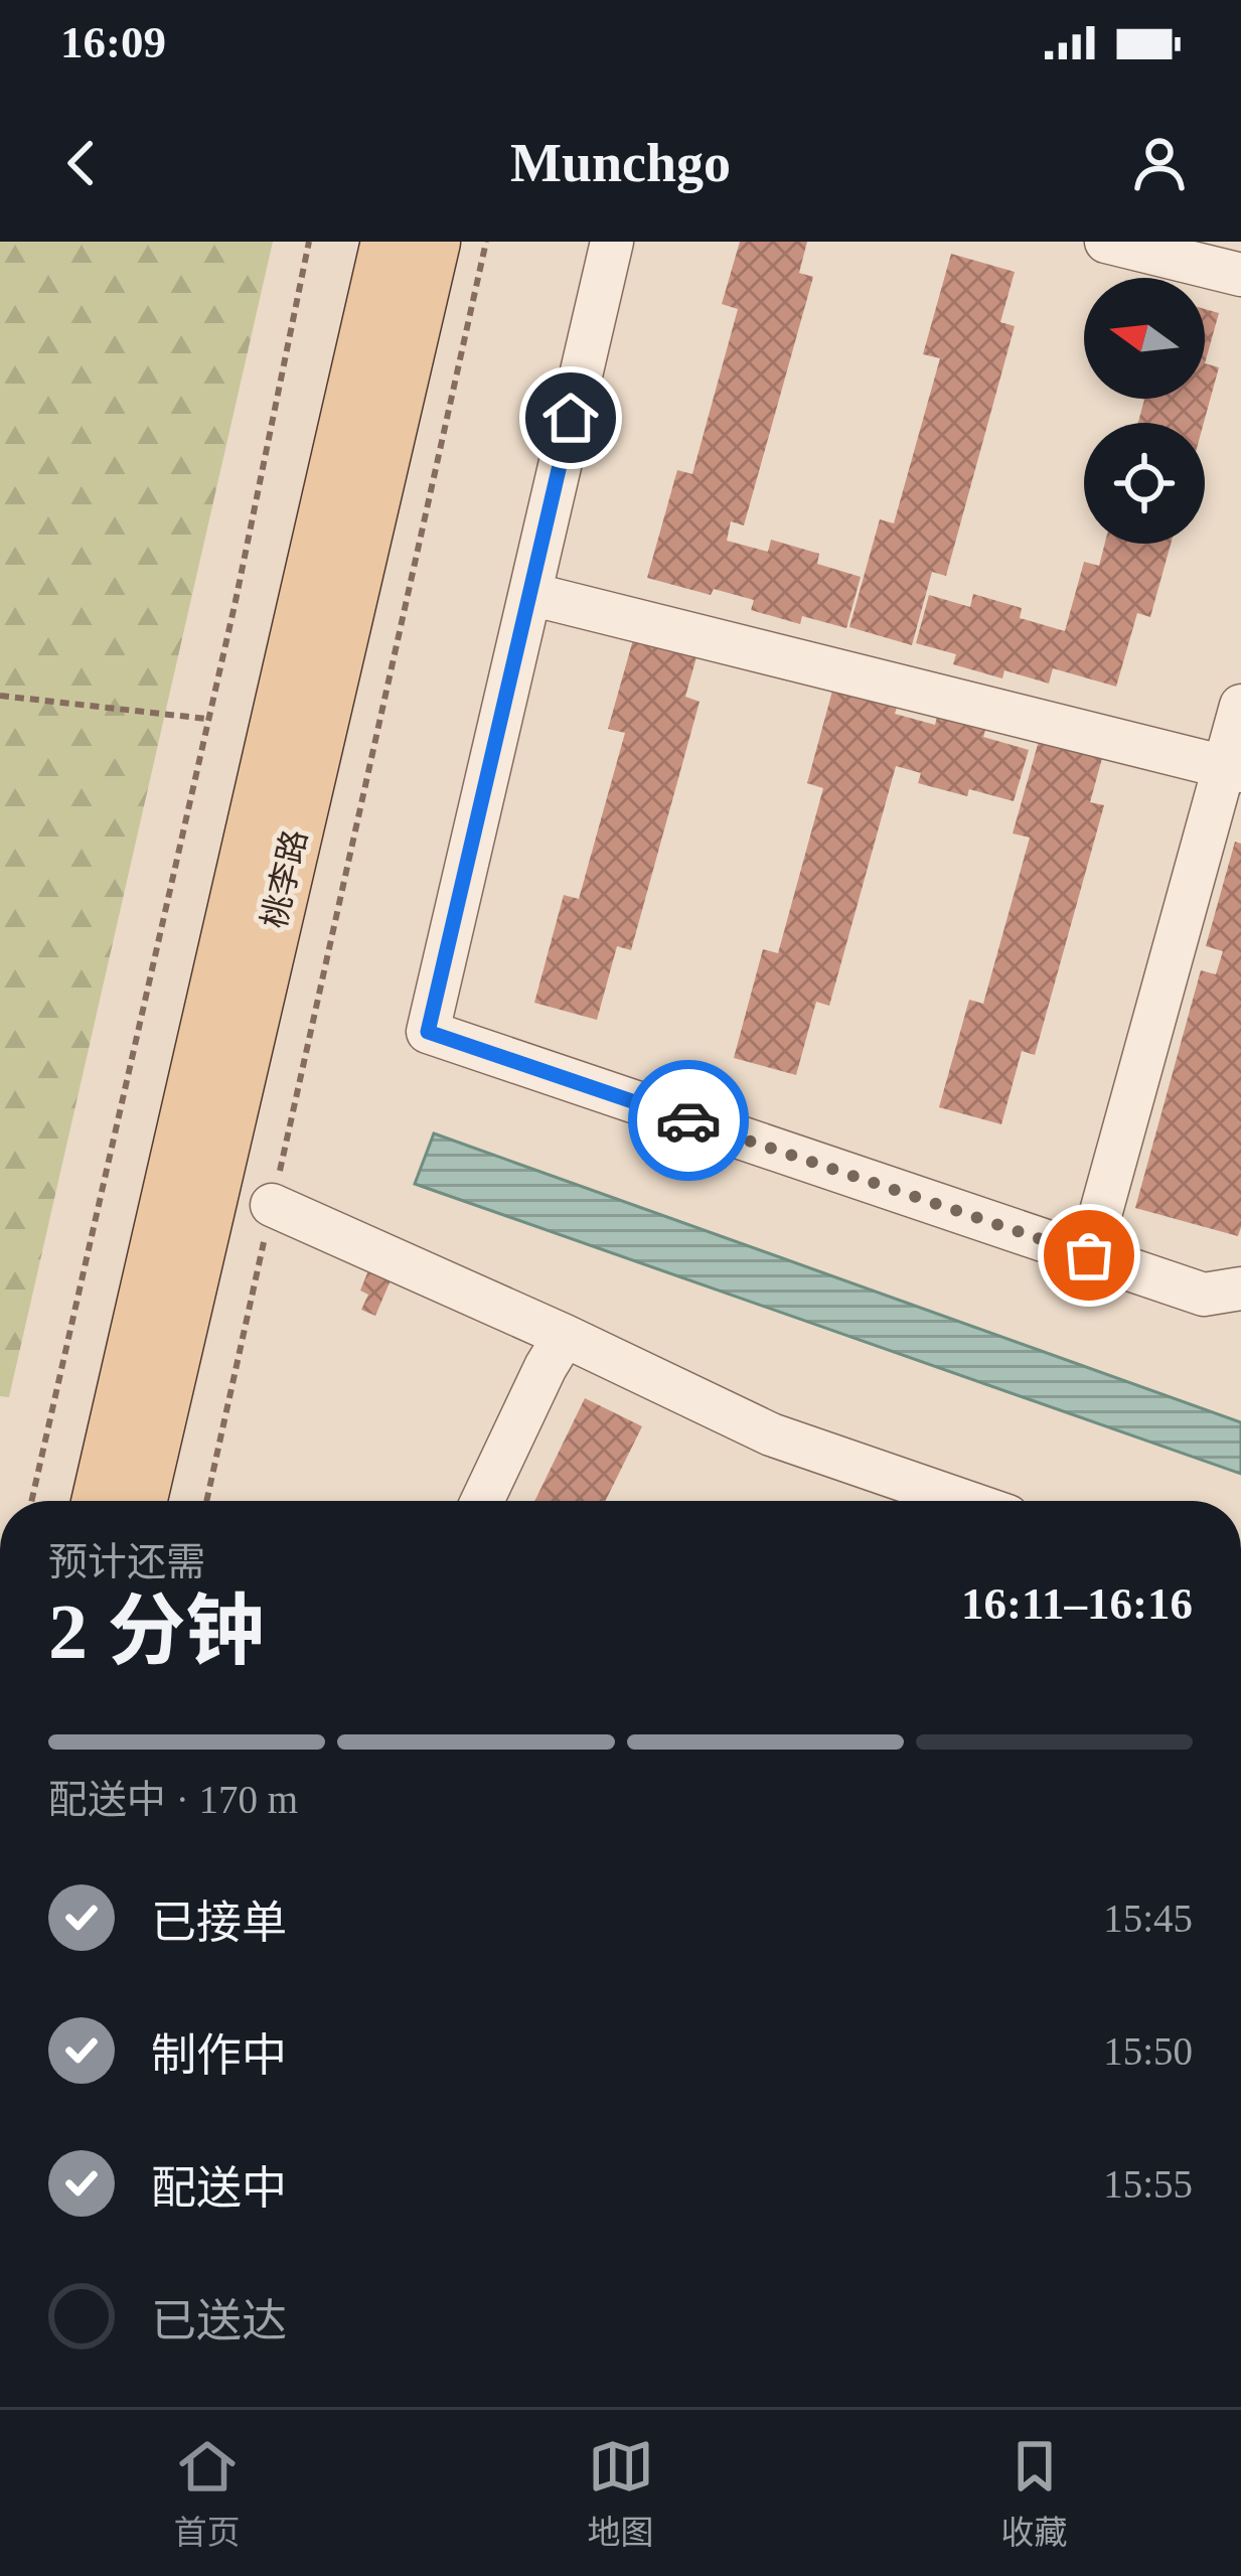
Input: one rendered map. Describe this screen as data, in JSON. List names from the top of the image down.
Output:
{
  "streets": {
    "main road": ["桃李路"]
  },
  "north": "left",
  "page": {
    "status": "16:09",
    "header": "Munchgo",
    "heading": ["2 分钟", "预计还需", "16:11–16:16"],
    "bar": "配送中 · 170 m",
    "list": [
      ["已接单", "15:45"],
      ["制作中", "15:50"],
      ["配送中", "15:55"],
      "已送达"
    ],
    "tabs": ["首页", "地图", "收藏"]
  }
}
